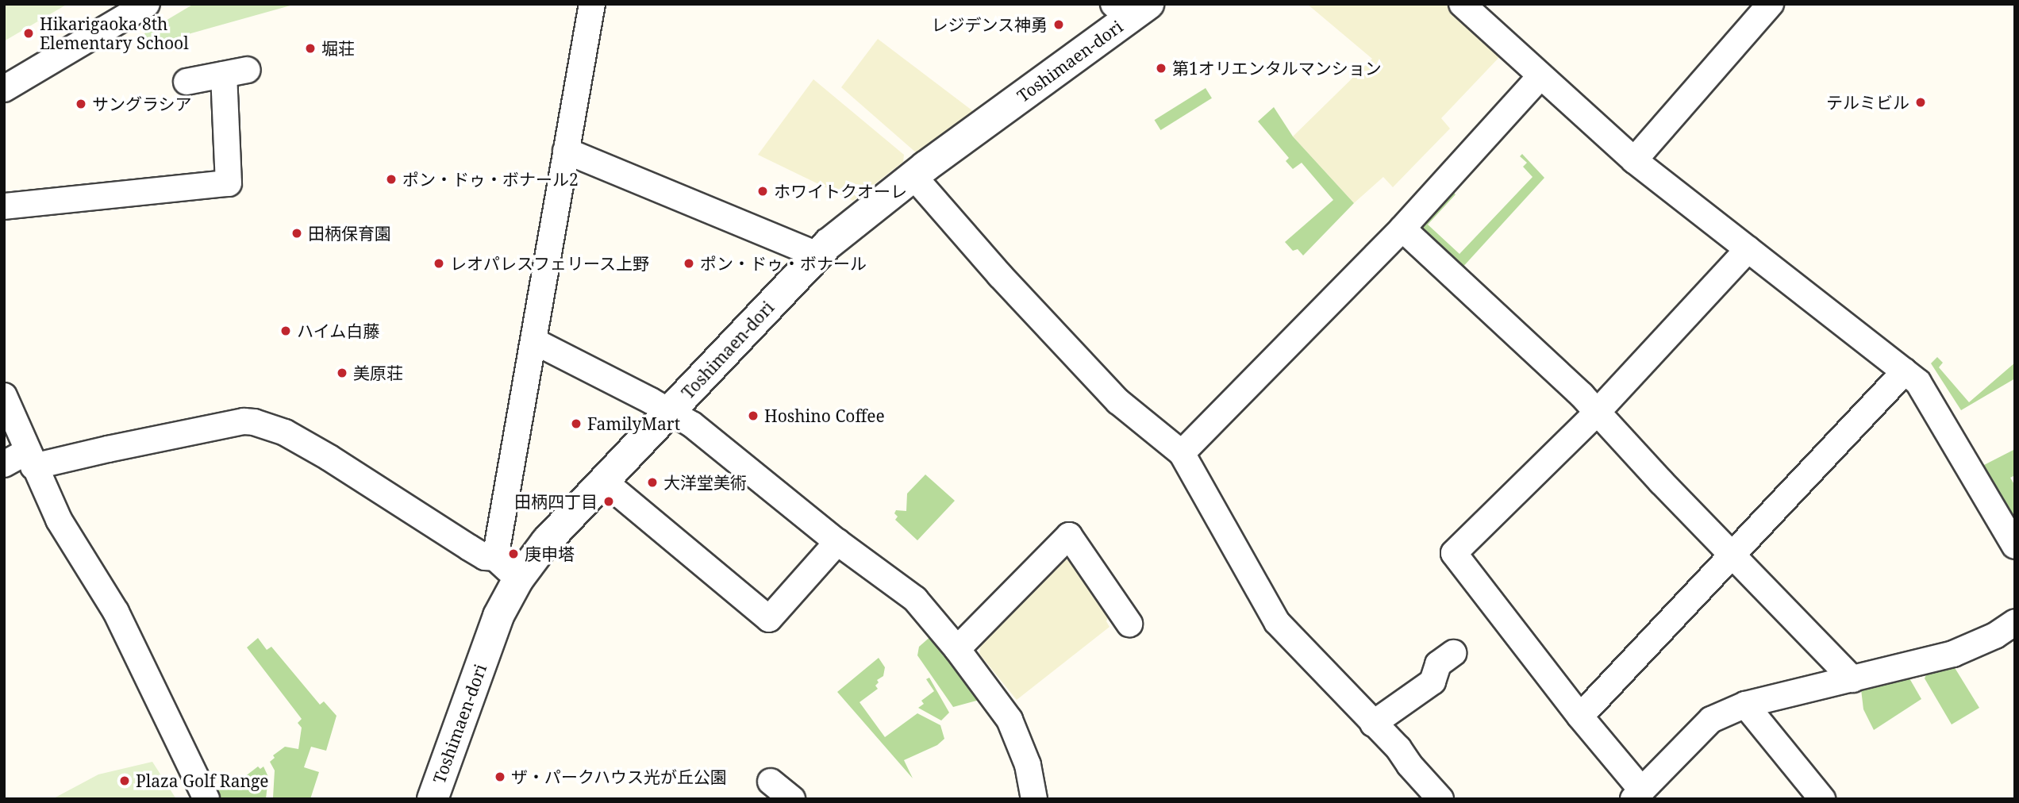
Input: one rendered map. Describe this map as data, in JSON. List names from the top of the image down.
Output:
{
  "streets": {
    "street": ["Toshimaen-dori"]
  },
  "places": [
    "レジデンス神勇",
    "Hikarigaoka 8th Elementary School",
    "堀荘",
    "第1オリエンタルマンション",
    "テルミビル",
    "サングラシア",
    "ポン・ドゥ・ボナール2",
    "ホワイトクオーレ",
    "田柄保育園",
    "レオパレスフェリース上野",
    "ポン・ドゥ・ボナール",
    "ハイム白藤",
    "美原荘",
    "Hoshino Coffee",
    "FamilyMart",
    "大洋堂美術",
    "田柄四丁目",
    "庚申塔",
    "ザ・パークハウス光が丘公園",
    "Plaza Golf Range"
  ]
}
